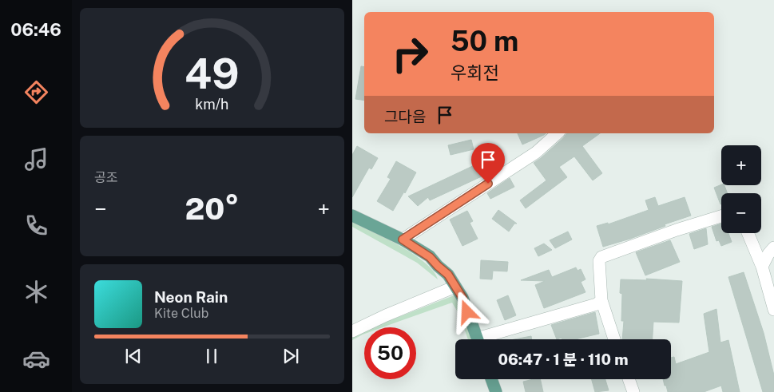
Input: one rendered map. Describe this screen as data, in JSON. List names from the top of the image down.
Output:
{
  "page": {
    "tabs": "06:46",
    "turn": ["50 m", "우회전"],
    "then": "그다음",
    "tile": "공조",
    "map_buttons": ["+", "−"],
    "heat": ["−", "20°", "+"],
    "song": ["Neon Rain", "Kite Club"],
    "limit": "50",
    "trip": "06:47 · 1 분 · 110 m",
    "gauge": ["49", "km/h"]
  }
}
